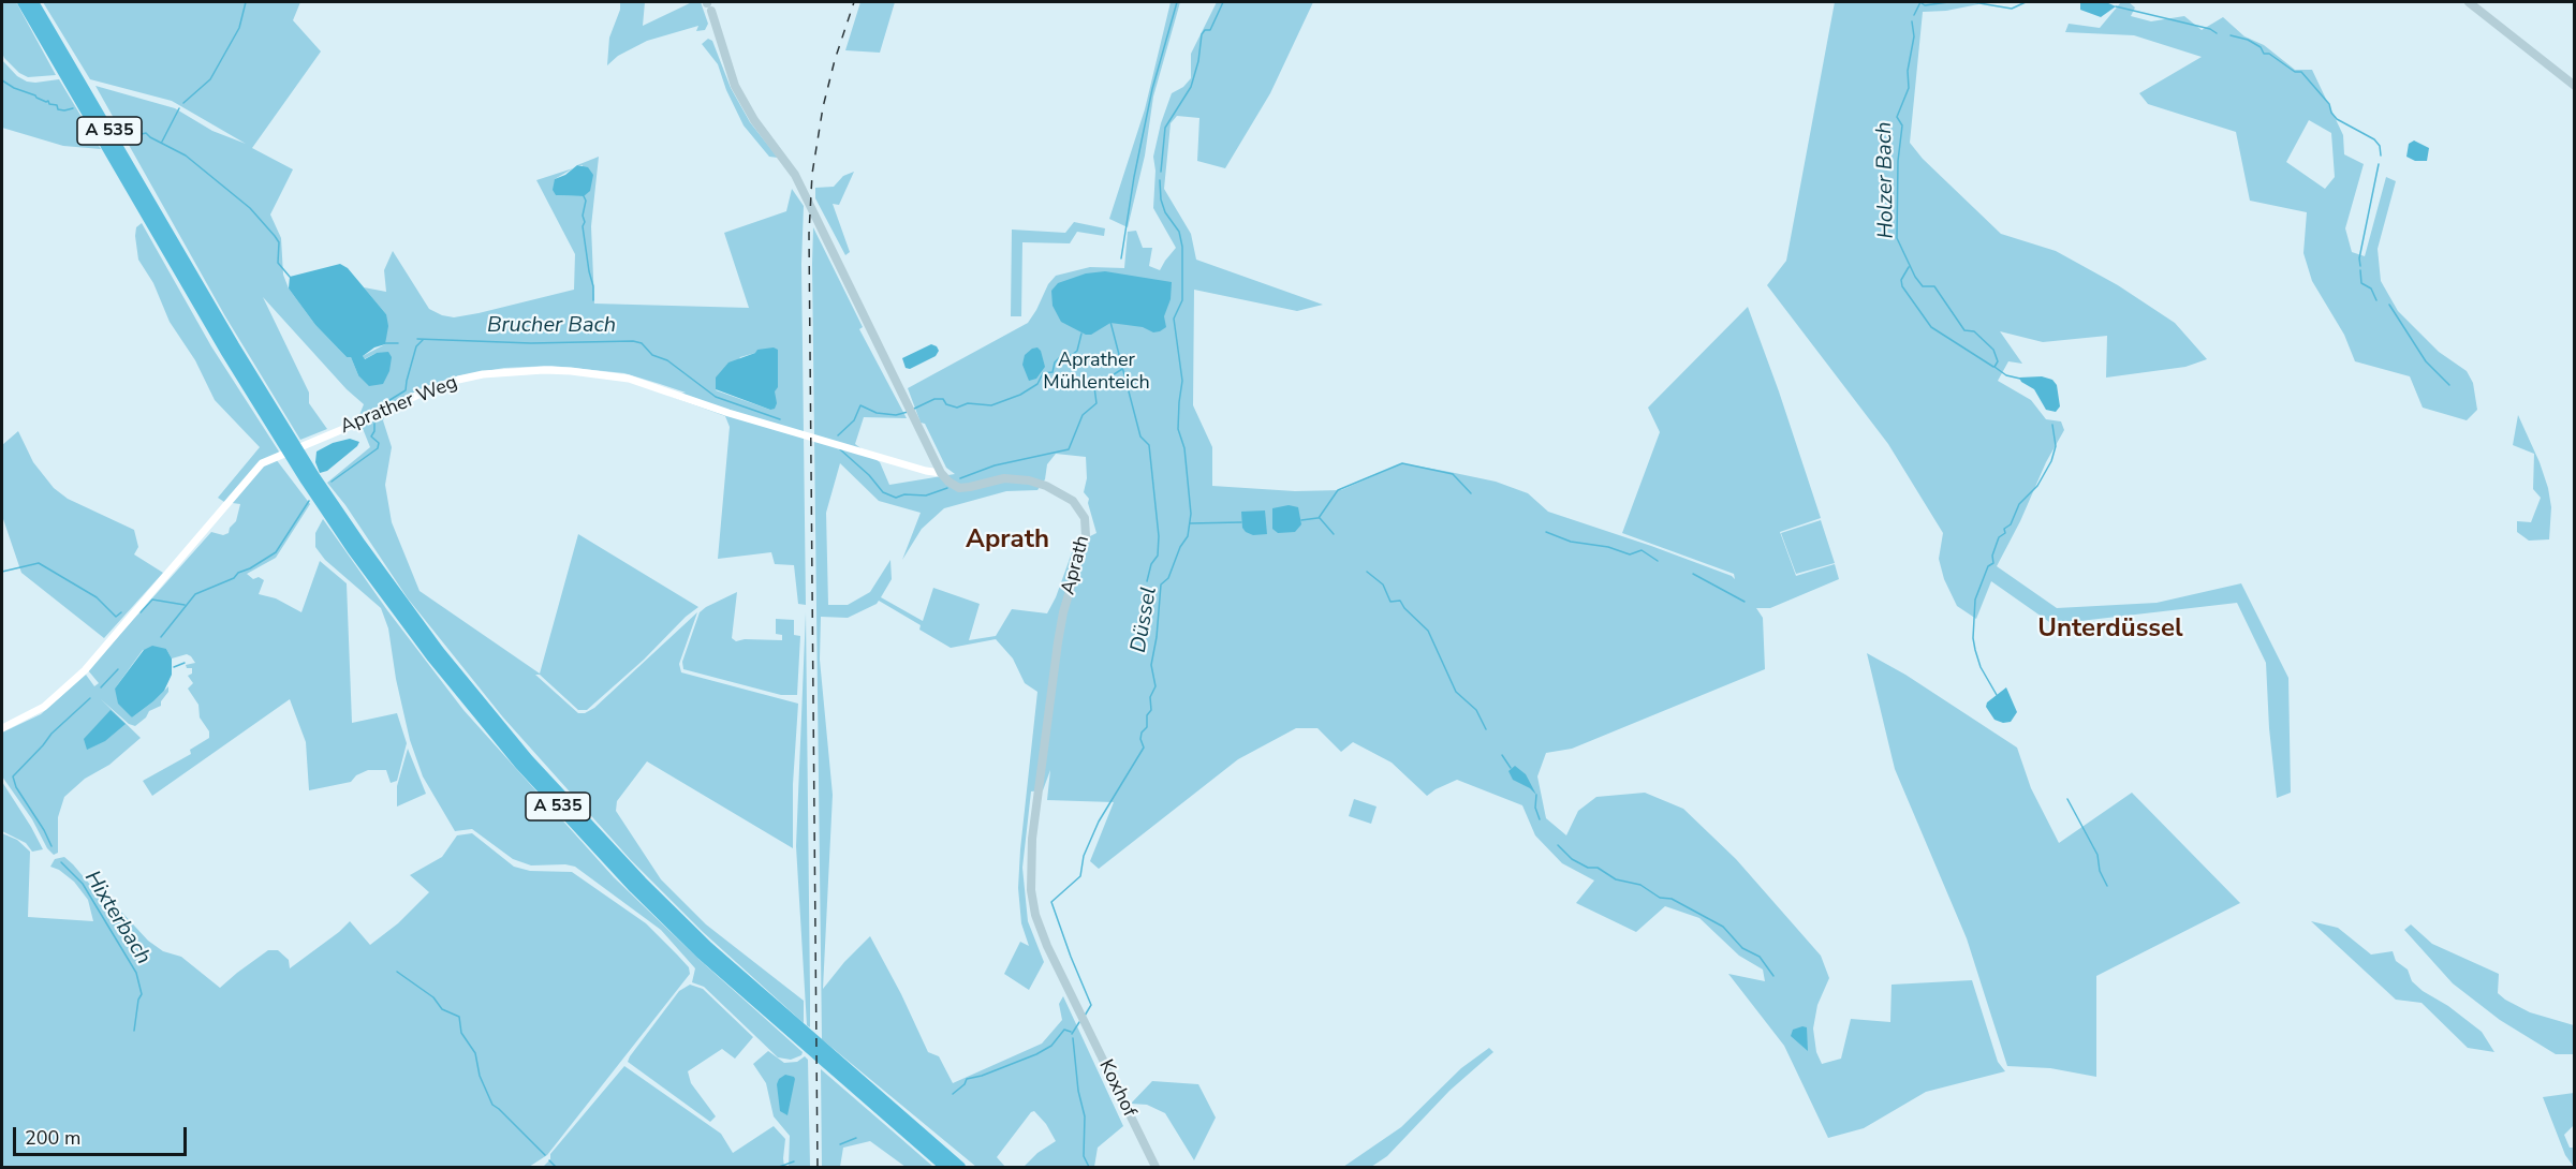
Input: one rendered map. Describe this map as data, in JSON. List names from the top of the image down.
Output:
{
  "streets": {
    "highway": ["A 535"],
    "main road": ["Aprath", "Koxhof"],
    "street": ["Aprather Weg"]
  },
  "crossings": [
    ["Aprather Weg", "Aprath"],
    ["Aprath", "Koxhof"]
  ],
  "districts": ["Aprath", "Unterdüssel"],
  "water": [
    "Holzer Bach",
    "Brucher Bach",
    "Düssel",
    "Hixterbach"
  ],
  "parks": ["Aprather Mühlenteich"],
  "scale_bar": "200 m"
}
